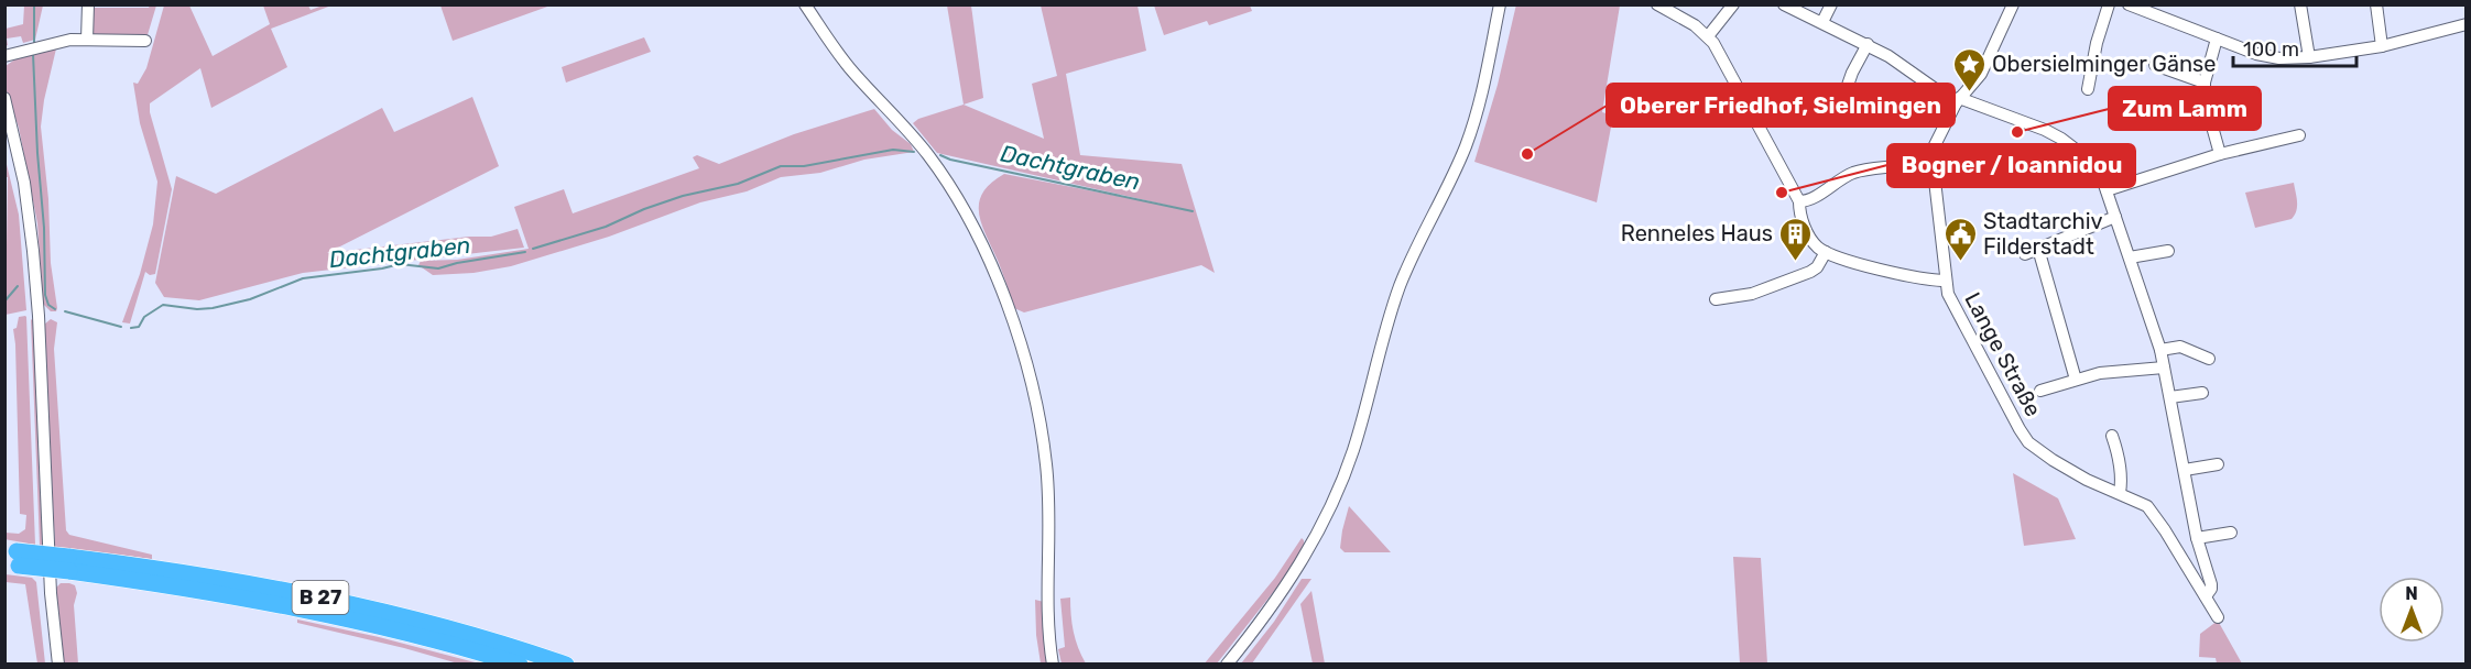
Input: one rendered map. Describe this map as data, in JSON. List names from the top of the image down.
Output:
{
  "streets": {
    "highway": ["B 27"],
    "street": ["Lange Straße"]
  },
  "water": ["Dachtgraben"],
  "places": {
    "place": ["Obersielminger Gänse"],
    "other": ["Zum Lamm", "Oberer Friedhof, Sielmingen", "Bogner / Ioannidou"],
    "building": ["Renneles Haus"],
    "public building": ["Stadtarchiv Filderstadt"]
  },
  "scale_bar": "100 m",
  "north": "top"
}
